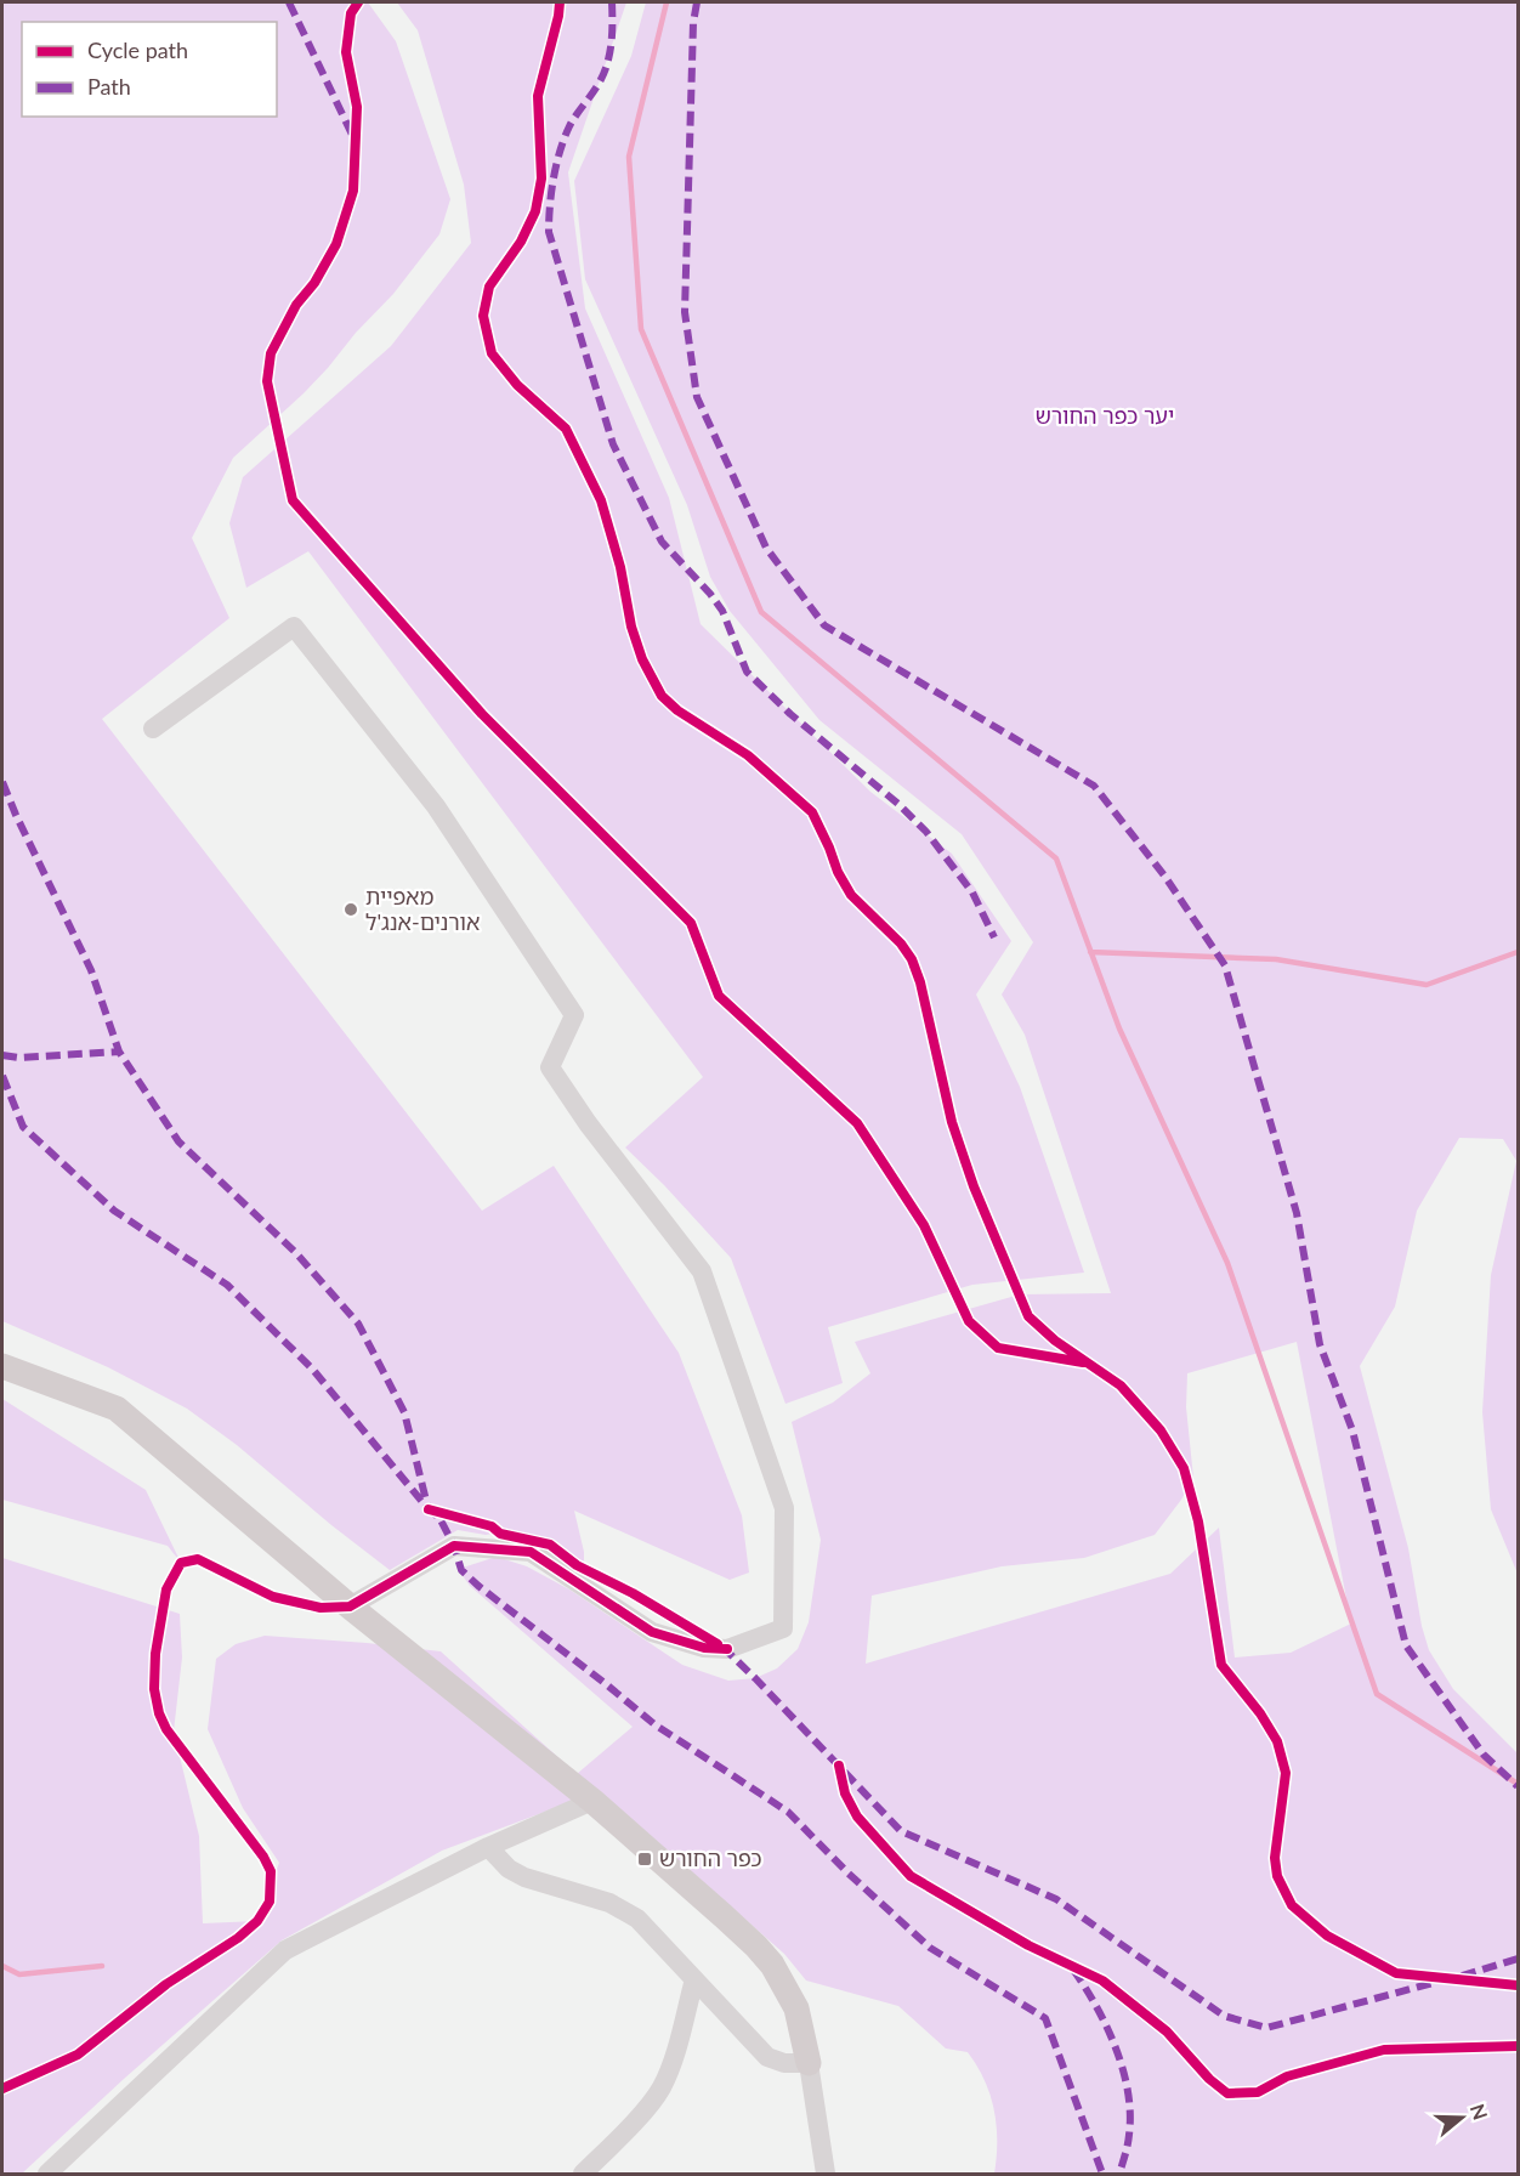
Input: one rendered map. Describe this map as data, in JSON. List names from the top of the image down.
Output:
{
  "parks": ["יער כפר החורש"],
  "places": {
    "other": ["מאפיית אורנים-אנג'ל"],
    "transit": ["כפר החורש"]
  },
  "legend": ["Cycle path", "Path"],
  "north": "right"
}
